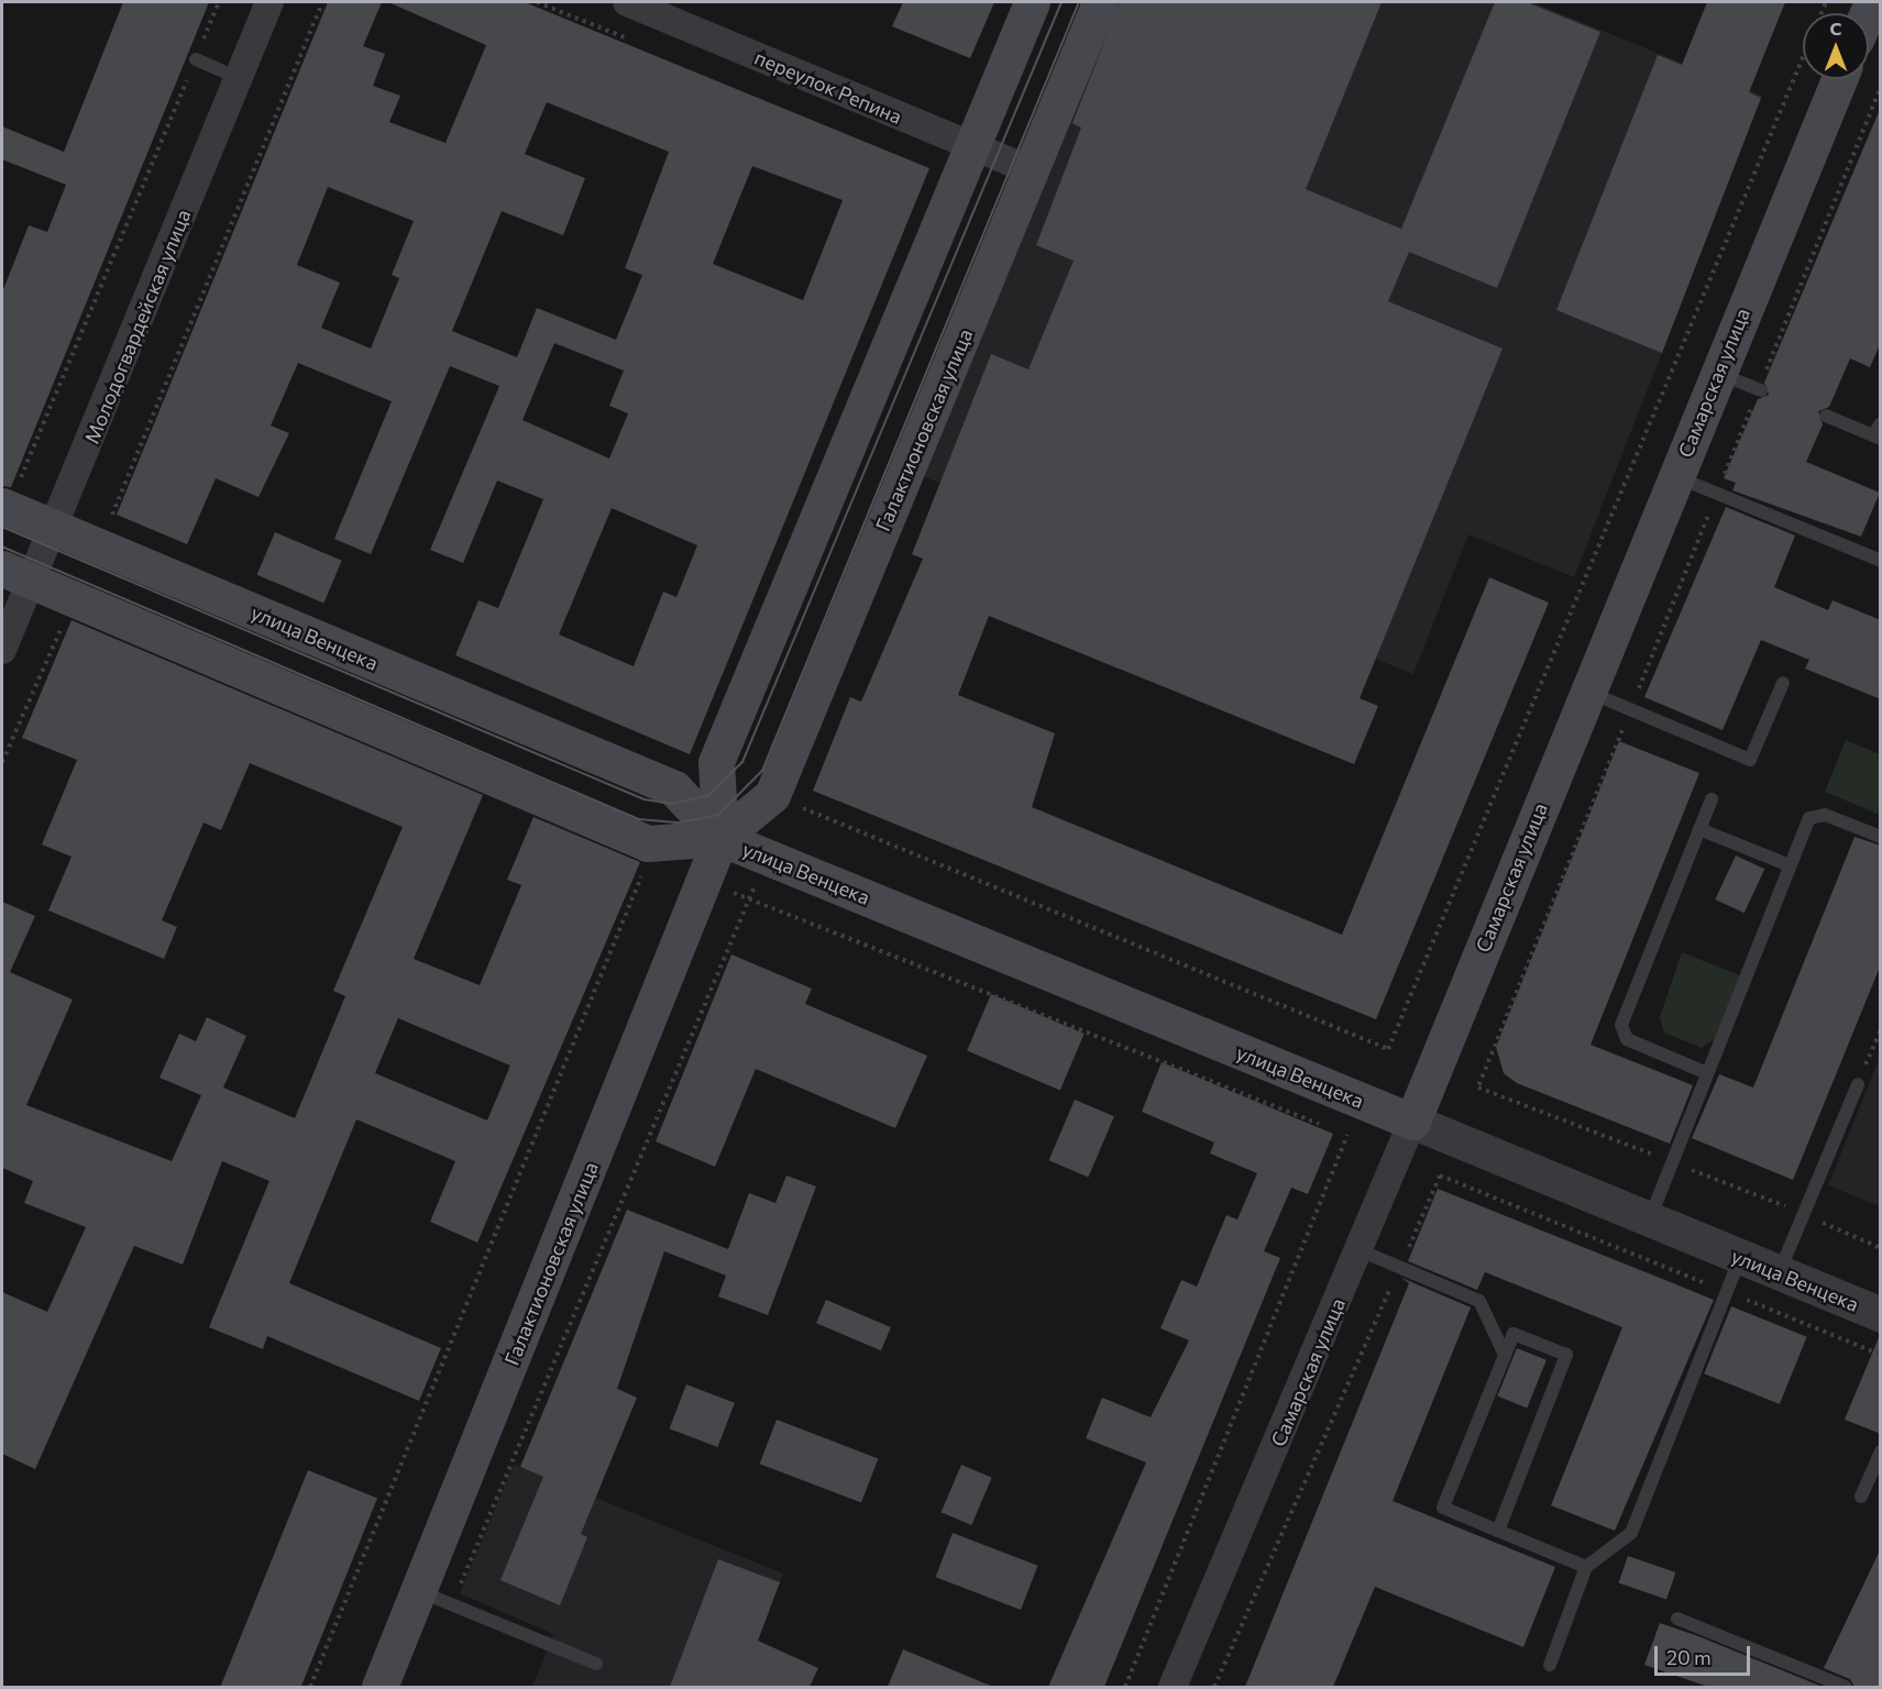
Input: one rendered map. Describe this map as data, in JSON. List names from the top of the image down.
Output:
{
  "streets": {
    "main road": ["Самарская улица", "Галактионовская улица", "улица Венцека"],
    "street": ["переулок Репина", "Молодогвардейская улица"]
  },
  "crossings": [
    ["переулок Репина", "Галактионовская улица"],
    ["Молодогвардейская улица", "улица Венцека"],
    ["Самарская улица", "улица Венцека"],
    ["Галактионовская улица", "улица Венцека"]
  ],
  "scale_bar": "20 m",
  "north": "top"
}
